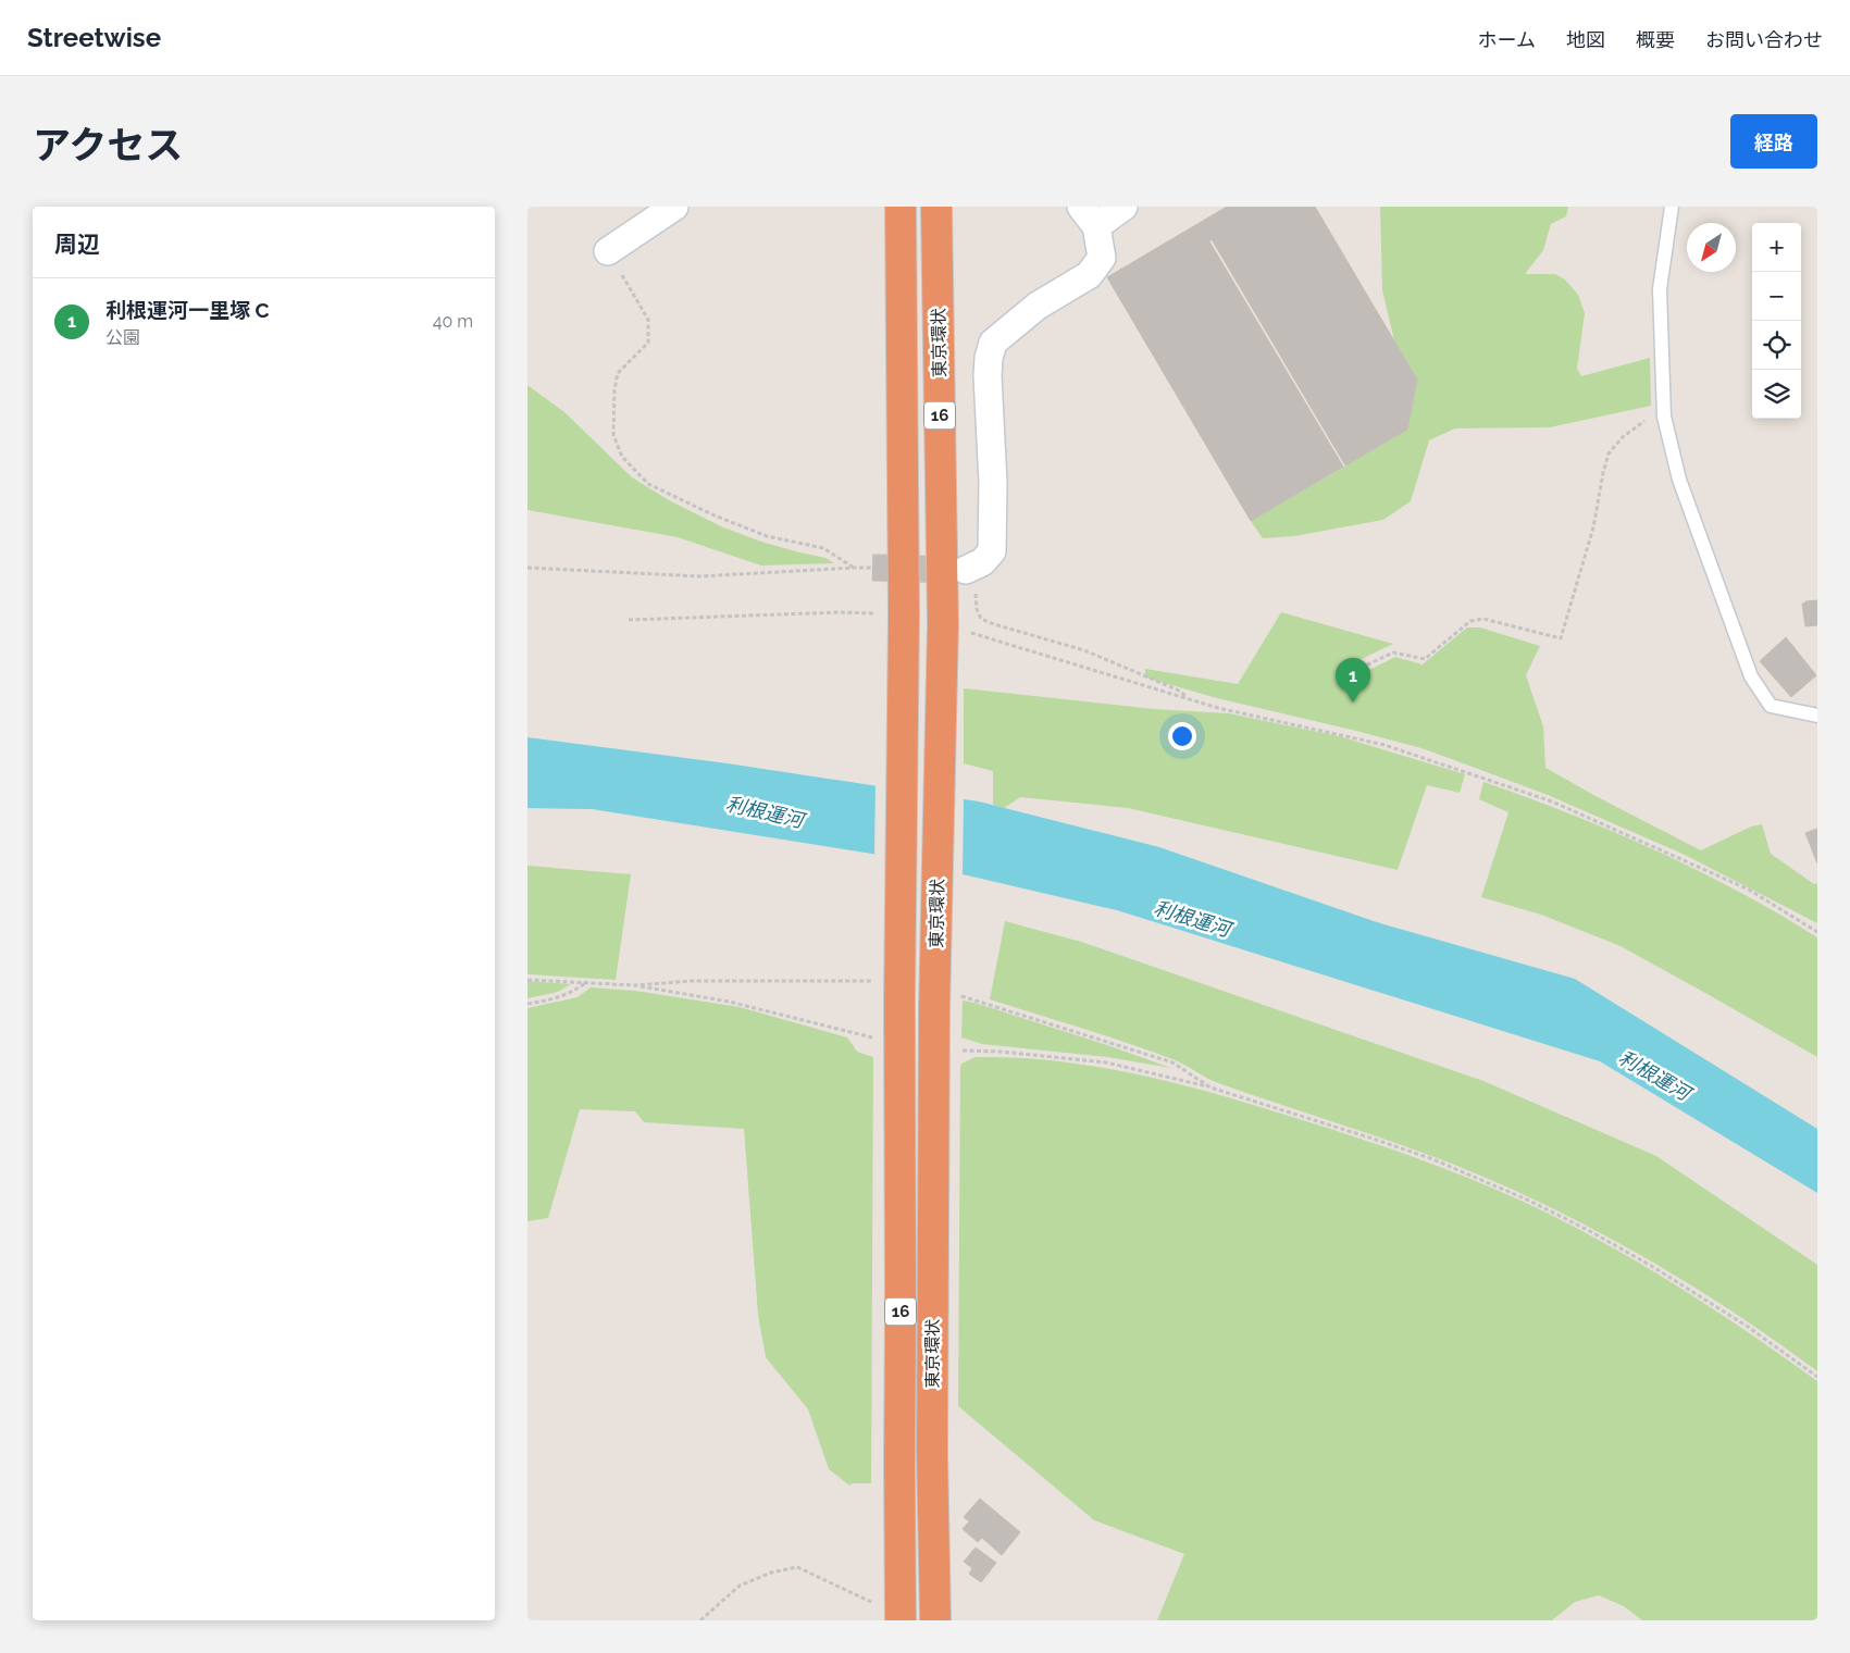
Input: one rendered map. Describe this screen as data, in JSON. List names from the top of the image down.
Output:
{
  "streets": {
    "highway": ["東京環状", "16"]
  },
  "water": ["利根運河"],
  "north": "bottom left",
  "page": {
    "header": "Streetwise",
    "nav": [
      "ホーム",
      "地図",
      "概要",
      "お問い合わせ"
    ],
    "title": "アクセス",
    "buttons": "経路",
    "heading": "周辺",
    "map_buttons": ["+", "−"],
    "list": [
      {
        "mark": "1",
        "name": "利根運河一里塚 C",
        "note": "公園",
        "value": "40 m"
      }
    ],
    "pins": "1"
  }
}
